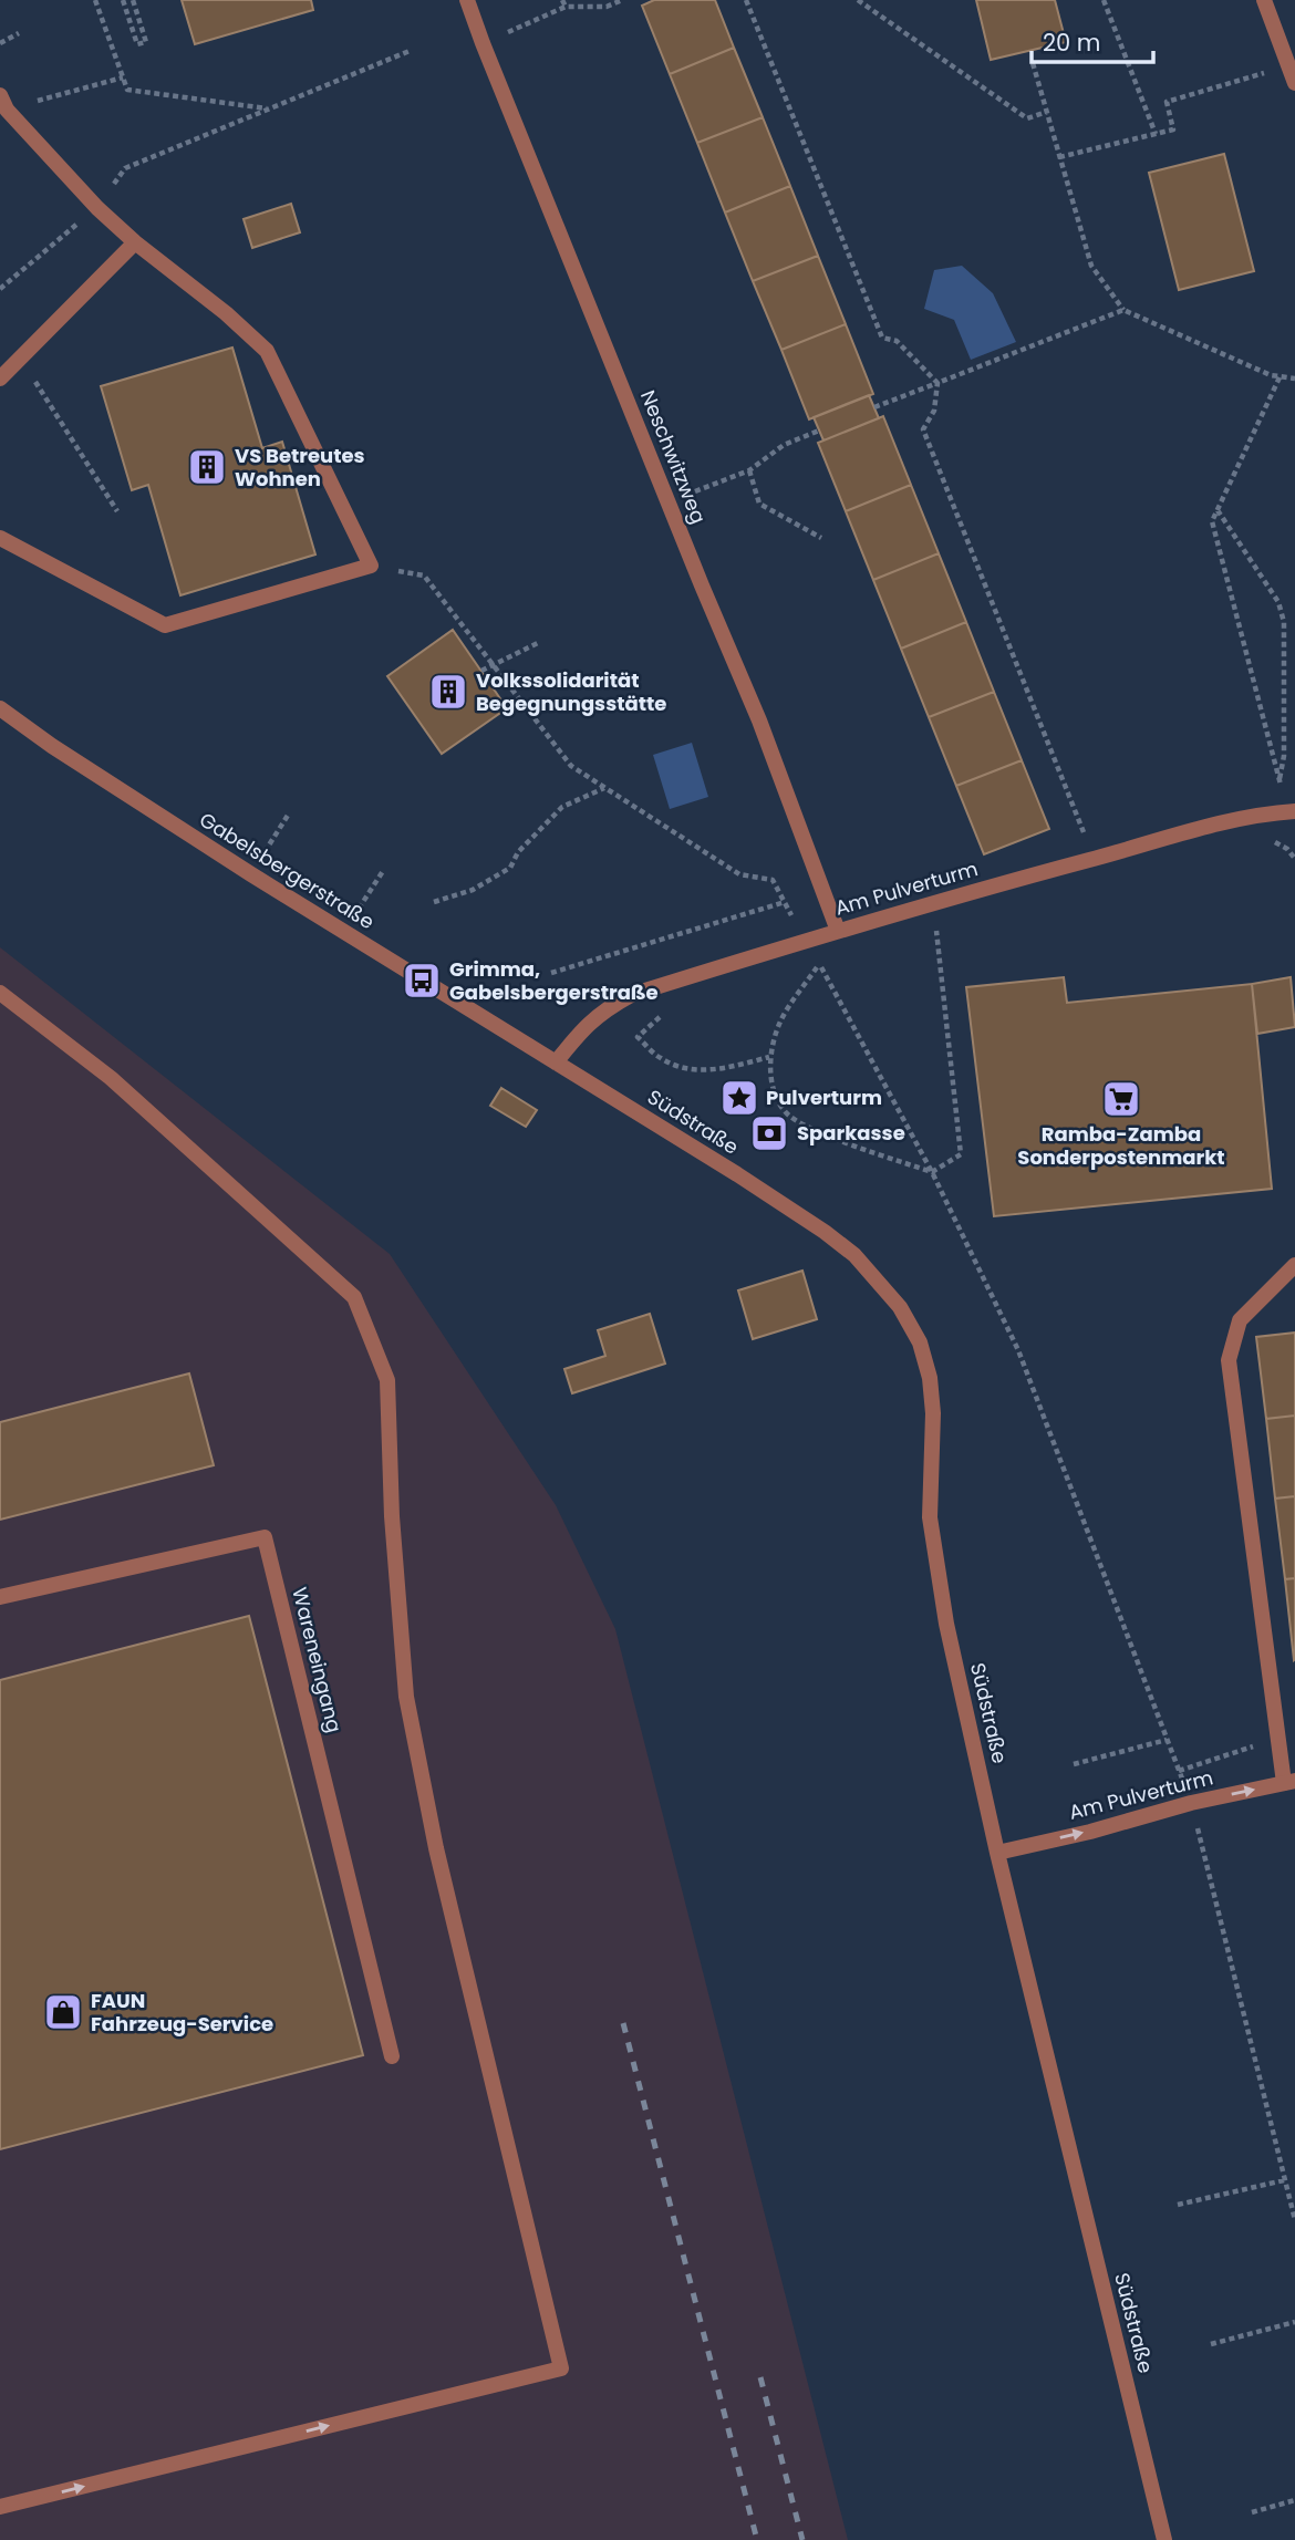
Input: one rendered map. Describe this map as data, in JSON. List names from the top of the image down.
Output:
{
  "streets": {
    "street": [
      "Neschwitzweg",
      "Gabelsbergerstraße",
      "Am Pulverturm",
      "Südstraße",
      "Wareneingang"
    ]
  },
  "crossings": [
    ["Neschwitzweg", "Am Pulverturm"],
    ["Gabelsbergerstraße", "Am Pulverturm"],
    ["Gabelsbergerstraße", "Südstraße"],
    ["Am Pulverturm", "Südstraße"]
  ],
  "places": {
    "building": ["VS Betreutes Wohnen", "Volkssolidarität Begegnungsstätte"],
    "bus stop": ["Grimma, Gabelsbergerstraße"],
    "place": ["Pulverturm"],
    "supermarket": ["Ramba-Zamba Sonderpostenmarkt"],
    "bank": ["Sparkasse"],
    "shop": ["FAUN Fahrzeug-Service"]
  },
  "scale_bar": "20 m"
}
